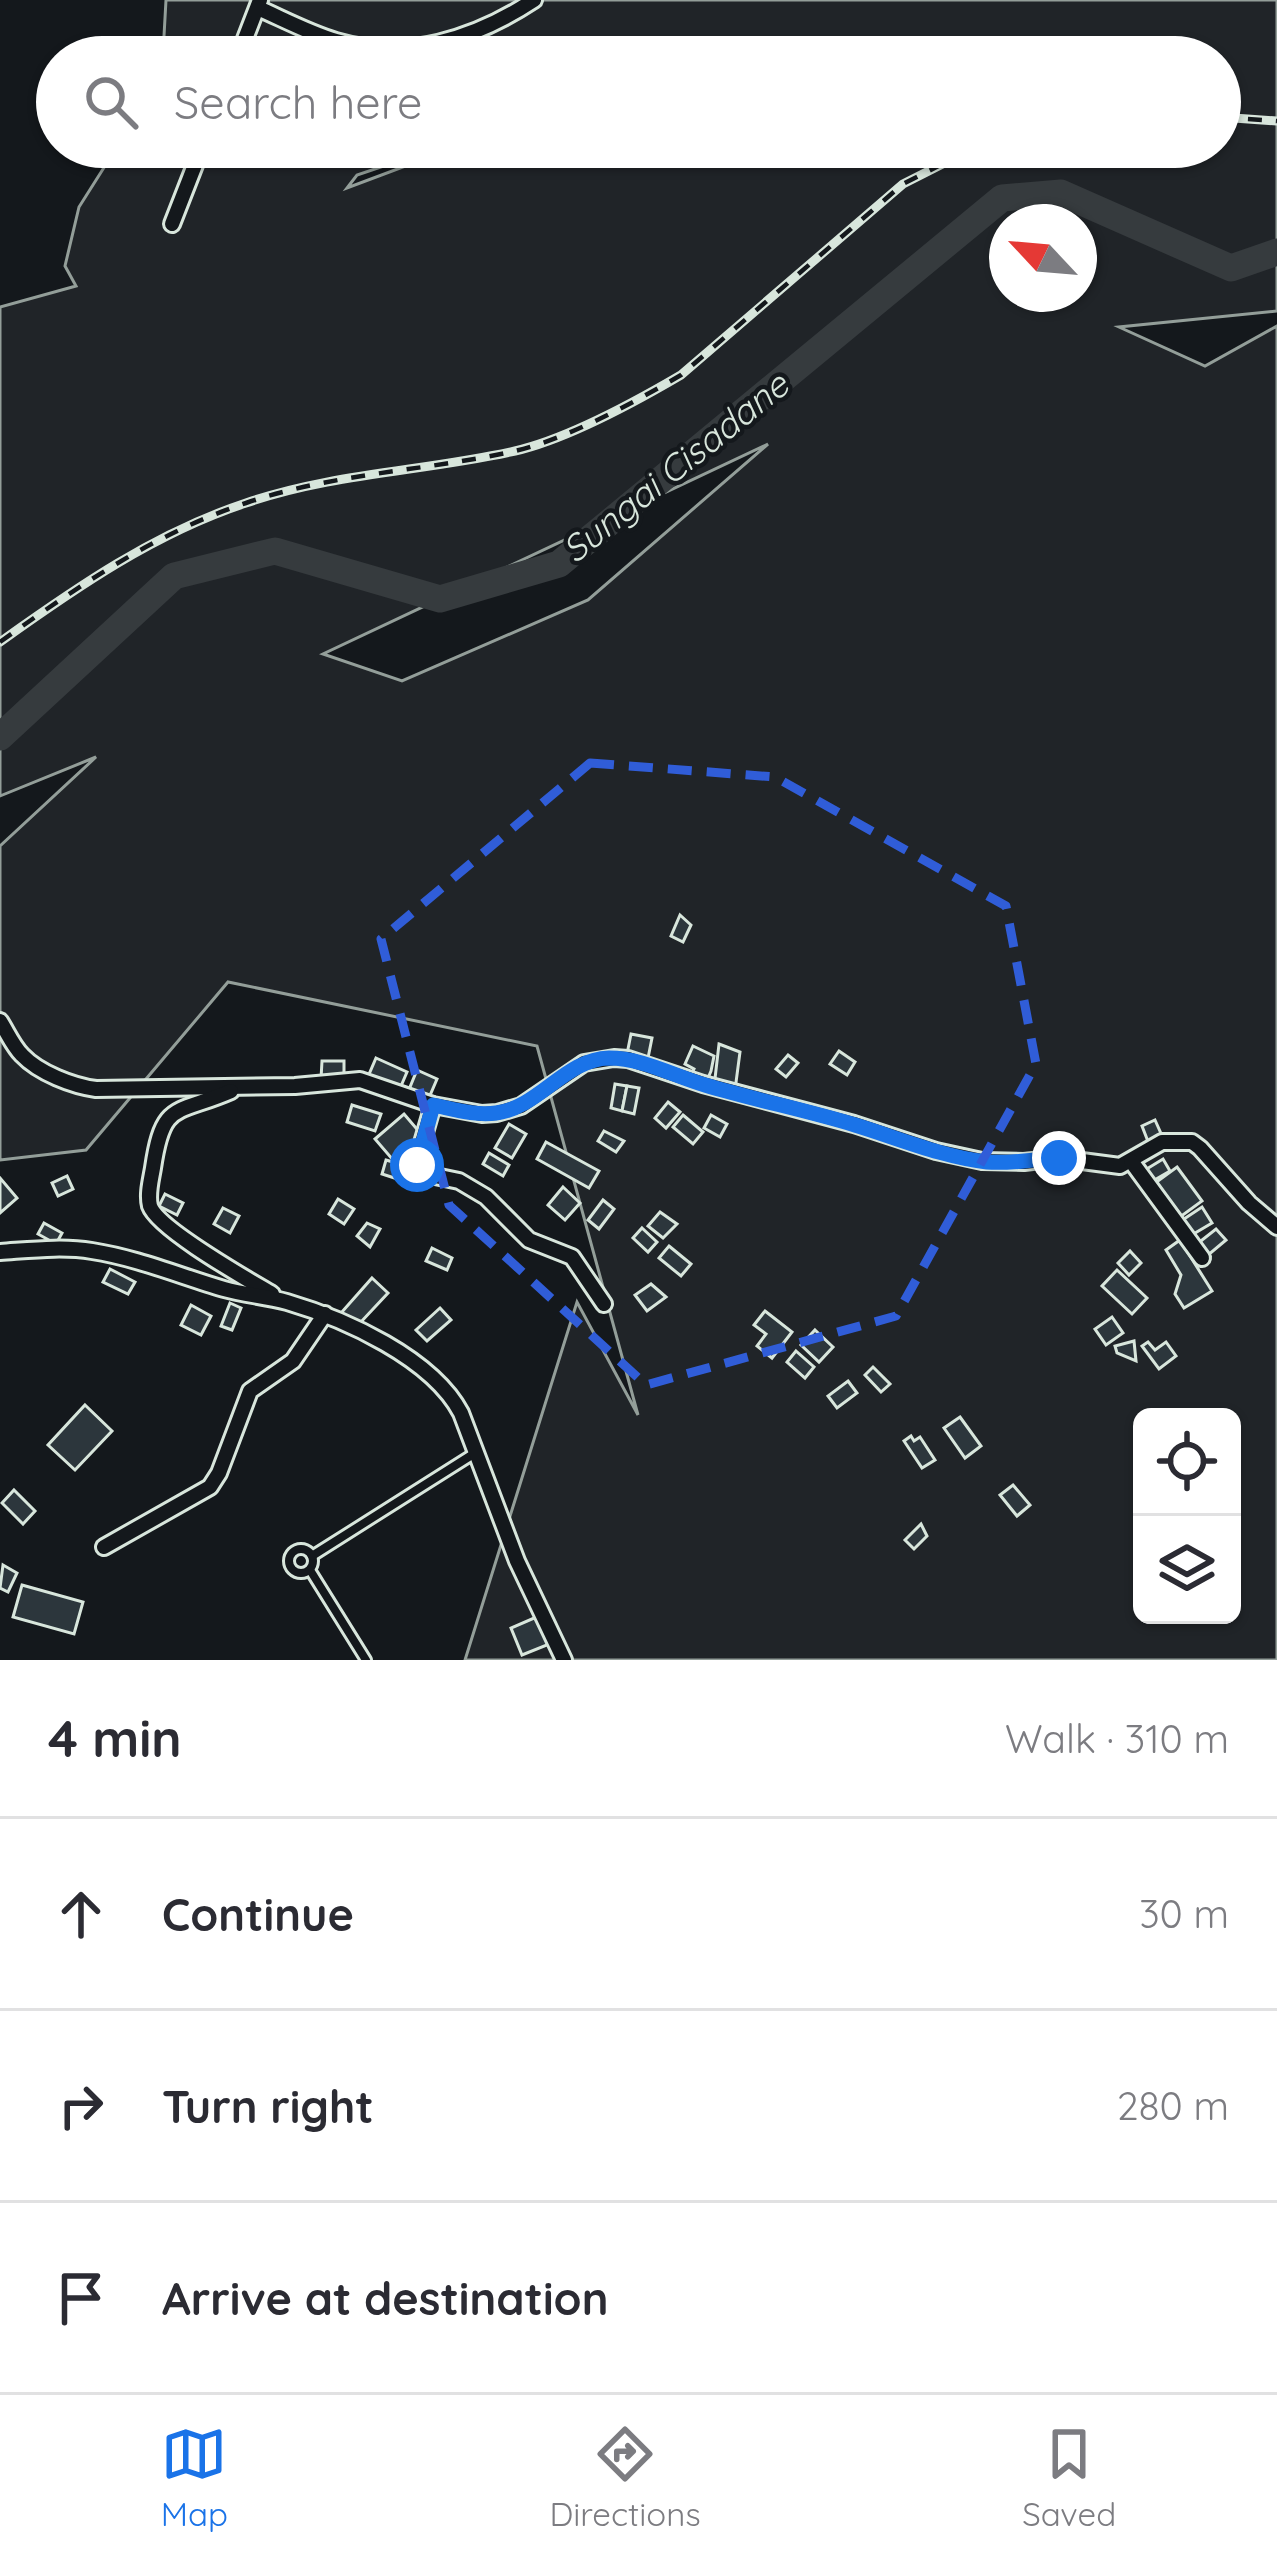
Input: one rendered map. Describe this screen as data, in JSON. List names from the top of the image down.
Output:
{
  "water": ["Sungai Cisadane"],
  "north": "top left",
  "page": {
    "search": "Search here",
    "heading": ["4 min", "Walk · 310 m"],
    "list": [
      ["Continue", "30 m"],
      ["Turn right", "280 m"],
      "Arrive at destination"
    ],
    "nav": ["Map", "Directions", "Saved"]
  }
}
